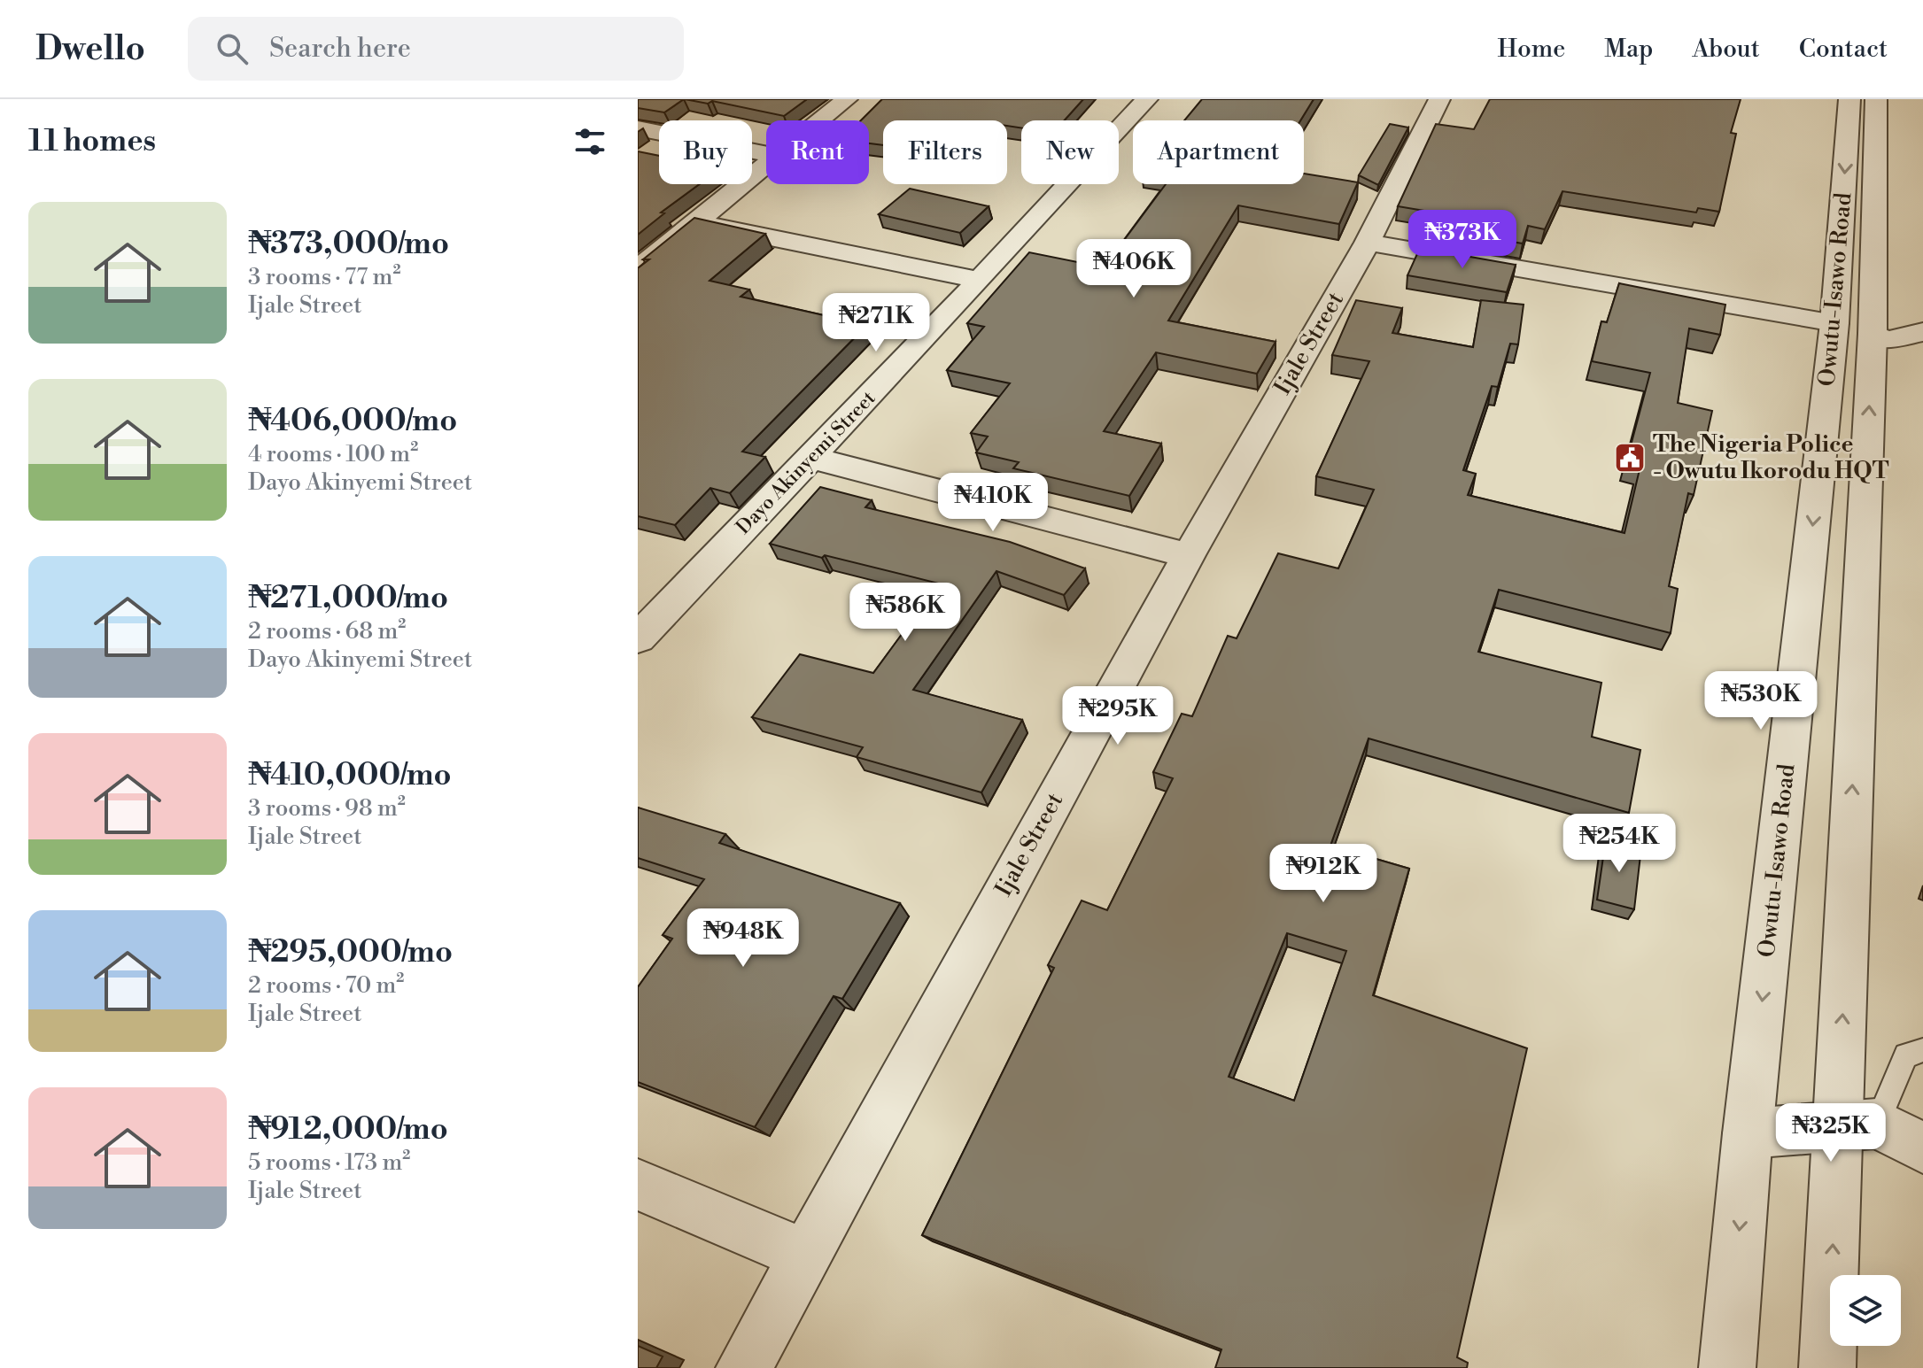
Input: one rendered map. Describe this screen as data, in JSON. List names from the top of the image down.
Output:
{
  "streets": {
    "street": ["Owutu-Isawo Road", "Ijale Street", "Dayo Akinyemi Street"]
  },
  "places": {
    "public building": ["The Nigeria Police - Owutu Ikorodu HQT"]
  },
  "page": {
    "header": "Dwello",
    "search": "Search here",
    "nav": [
      "Home",
      "Map",
      "About",
      "Contact"
    ],
    "heading": "11 homes",
    "chip": [
      "Buy",
      "Rent",
      "Filters",
      "New",
      "Apartment"
    ],
    "list": [
      {
        "name": "₦373,000/mo",
        "note": "3 rooms · 77 m² · Ijale Street"
      },
      {
        "name": "₦406,000/mo",
        "note": "4 rooms · 100 m² · Dayo Akinyemi Street"
      },
      {
        "name": "₦271,000/mo",
        "note": "2 rooms · 68 m² · Dayo Akinyemi Street"
      },
      {
        "name": "₦410,000/mo",
        "note": "3 rooms · 98 m² · Ijale Street"
      },
      {
        "name": "₦295,000/mo",
        "note": "2 rooms · 70 m² · Ijale Street"
      },
      {
        "name": "₦912,000/mo",
        "note": "5 rooms · 173 m² · Ijale Street"
      }
    ],
    "price": [
      "₦373K",
      "₦406K",
      "₦271K",
      "₦410K",
      "₦586K",
      "₦530K",
      "₦295K",
      "₦254K",
      "₦912K",
      "₦948K",
      "₦325K"
    ]
  }
}
